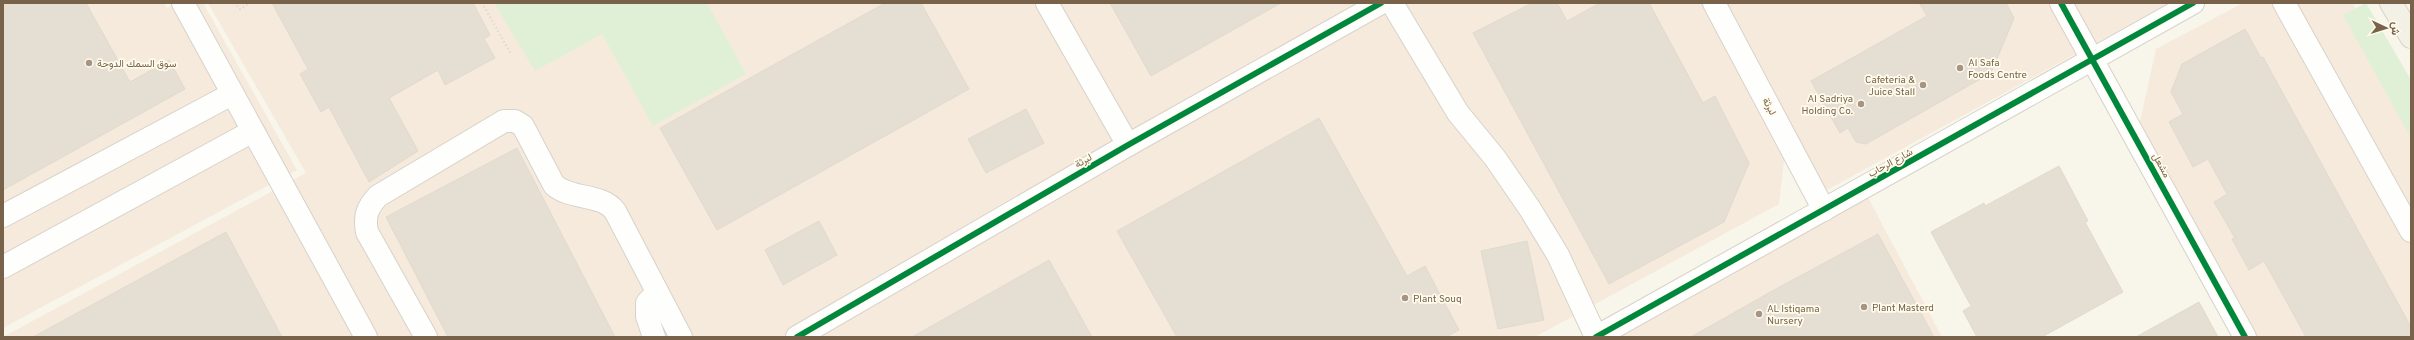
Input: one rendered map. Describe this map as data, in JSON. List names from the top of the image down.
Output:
{
  "streets": {
    "street": ["لبرثة", "شارع الرحاب", "مشعل"]
  },
  "crossings": [
    ["لبرثة", "شارع الرحاب"],
    ["شارع الرحاب", "مشعل"]
  ],
  "places": [
    "سوق السمك الدوحة",
    "Al Safa Foods Centre",
    "Cafeteria & Juice Stall",
    "Al Sadriya Holding Co.",
    "Plant Souq",
    "Plant Masterd",
    "AL Istiqama Nursery"
  ],
  "north": "right"
}
